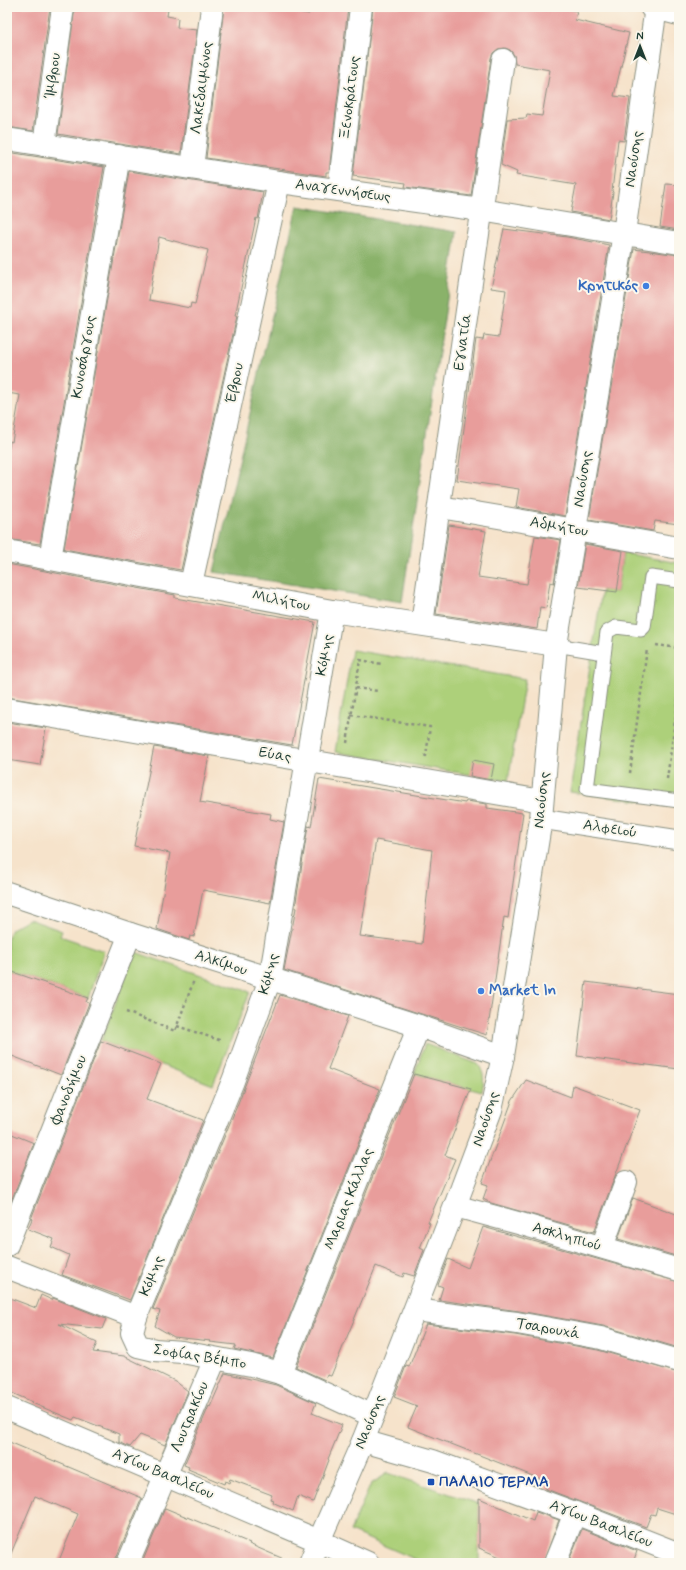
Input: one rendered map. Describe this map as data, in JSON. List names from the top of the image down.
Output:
{
  "streets": {
    "street": [
      "Ίμβρου",
      "Λακεδαιμόνος",
      "Ξενοκράτους",
      "Ναούσης",
      "Αναγεννήσεως",
      "Εγνατία",
      "Κυνοσάργους",
      "Έβρου",
      "Αδμήτου",
      "Μιλήτου",
      "Κόμης",
      "Εύας",
      "Αλφειού",
      "Αλκίμου",
      "Φανοδήμου",
      "Μαριας Κάλλας",
      "Ασκληπιού",
      "Τσαρουχά",
      "Σοφίας Βέμπο",
      "Λουτρακίου",
      "Αγίου Βασιλείου"
    ]
  },
  "crossings": [
    ["Ίμβρου", "Αναγεννήσεως"],
    ["Λακεδαιμόνος", "Αναγεννήσεως"],
    ["Ξενοκράτους", "Αναγεννήσεως"],
    ["Ναούσης", "Αναγεννήσεως"],
    ["Ναούσης", "Αδμήτου"],
    ["Ναούσης", "Μιλήτου"],
    ["Ναούσης", "Εύας"],
    ["Ναούσης", "Αλφειού"],
    ["Ναούσης", "Αλκίμου"],
    ["Ναούσης", "Ασκληπιού"],
    ["Ναούσης", "Τσαρουχά"],
    ["Ναούσης", "Σοφίας Βέμπο"],
    ["Ναούσης", "Αγίου Βασιλείου"],
    ["Αναγεννήσεως", "Εγνατία"],
    ["Αναγεννήσεως", "Κυνοσάργους"],
    ["Αναγεννήσεως", "Έβρου"],
    ["Εγνατία", "Αδμήτου"],
    ["Εγνατία", "Μιλήτου"],
    ["Κυνοσάργους", "Μιλήτου"],
    ["Έβρου", "Μιλήτου"],
    ["Μιλήτου", "Κόμης"],
    ["Κόμης", "Εύας"],
    ["Κόμης", "Αλκίμου"],
    ["Κόμης", "Σοφίας Βέμπο"],
    ["Εύας", "Αλφειού"],
    ["Αλκίμου", "Φανοδήμου"],
    ["Αλκίμου", "Μαριας Κάλλας"],
    ["Μαριας Κάλλας", "Σοφίας Βέμπο"],
    ["Σοφίας Βέμπο", "Λουτρακίου"],
    ["Λουτρακίου", "Αγίου Βασιλείου"]
  ],
  "places": {
    "other": ["Κρητικός", "Market In"],
    "transit": ["ΠΑΛΑΙΟ ΤΕΡΜΑ"]
  },
  "north": "top"
}
